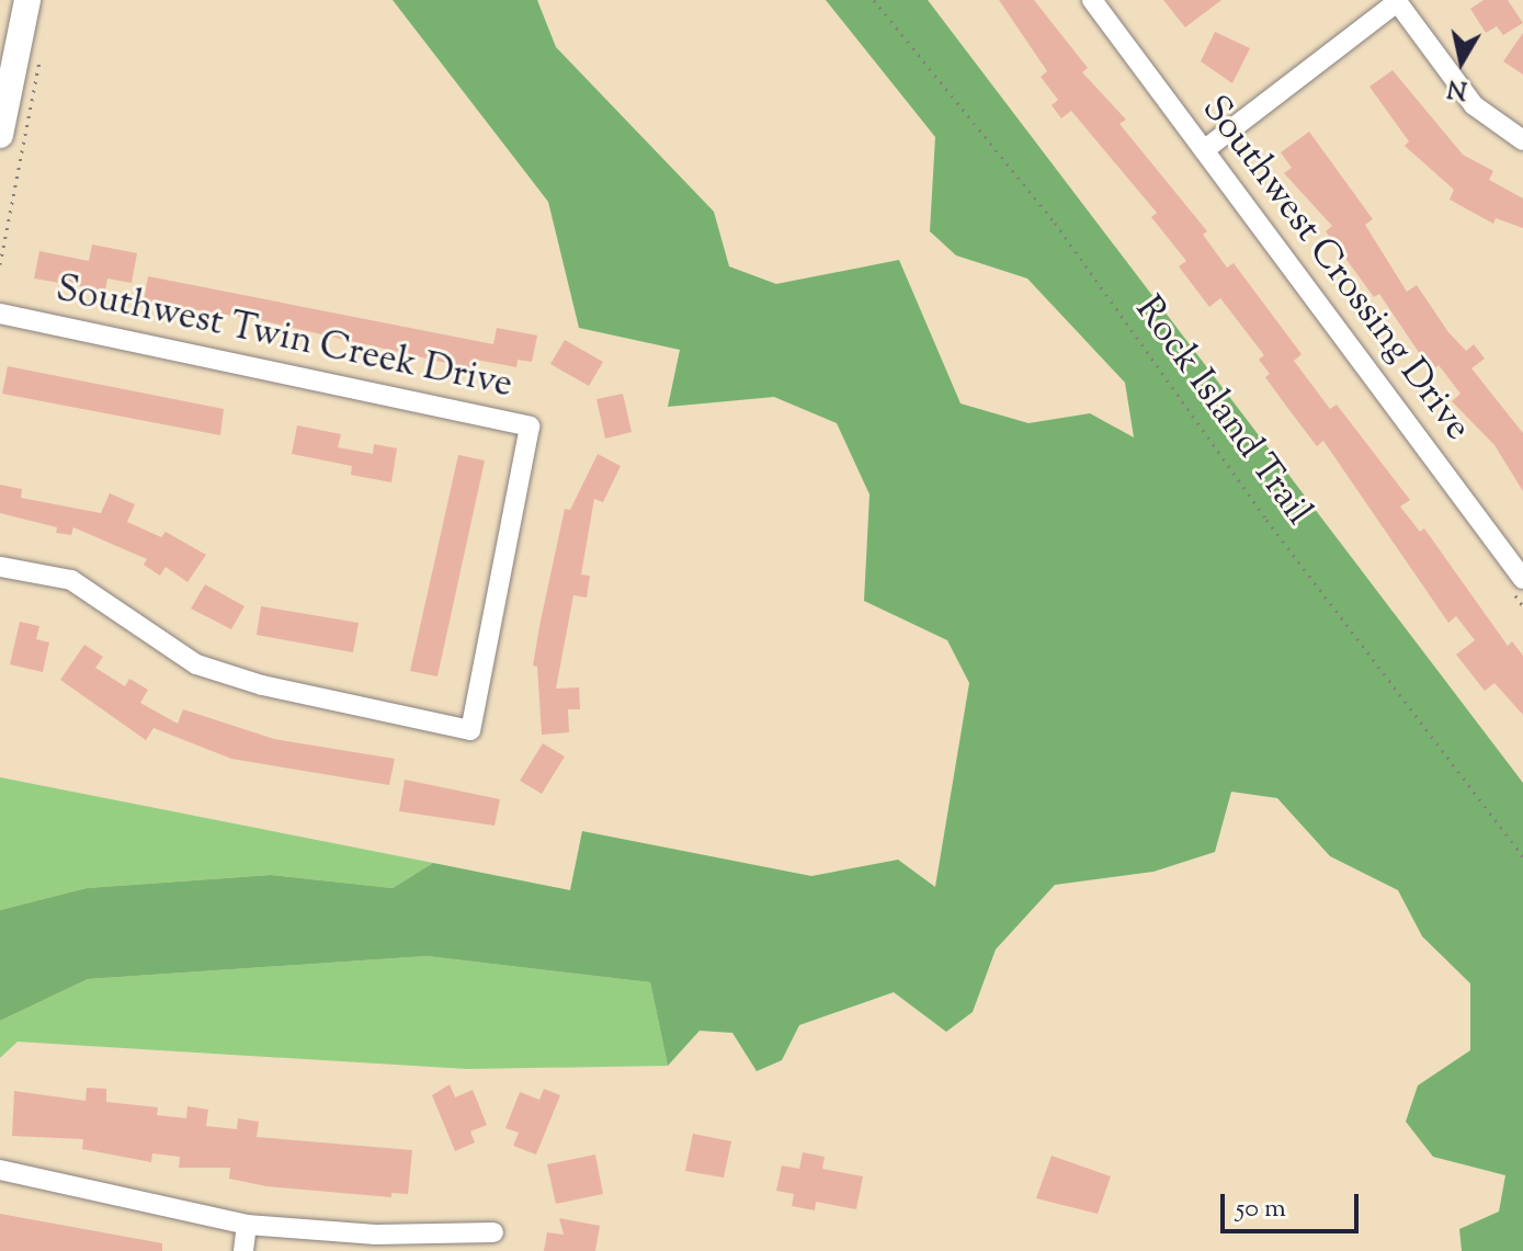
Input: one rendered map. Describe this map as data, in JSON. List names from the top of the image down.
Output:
{
  "streets": {
    "street": ["Southwest Crossing Drive", "Southwest Twin Creek Drive"],
    "path": ["Rock Island Trail"]
  },
  "scale_bar": "50 m",
  "north": "bottom"
}
